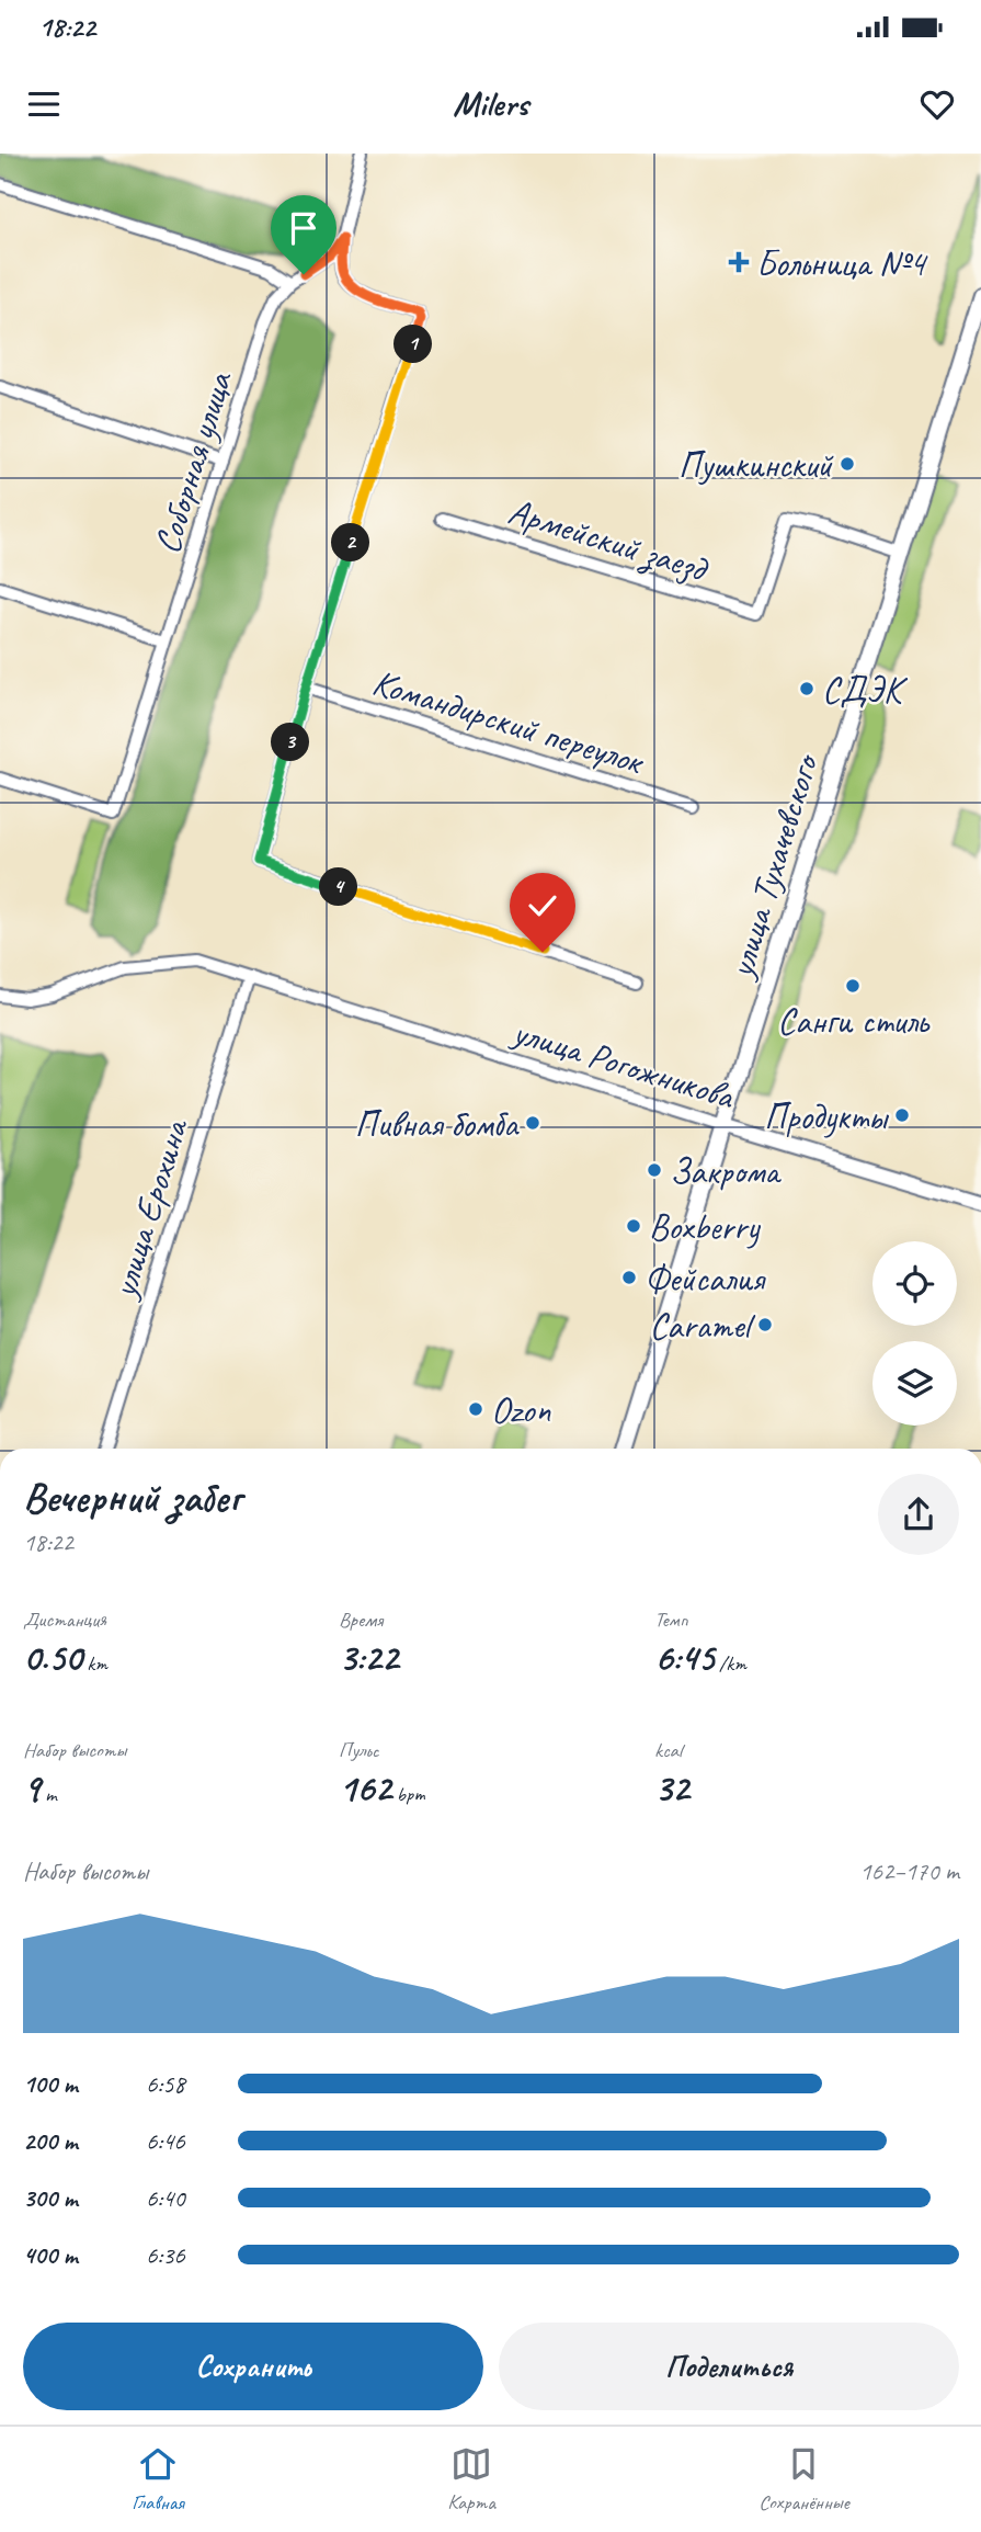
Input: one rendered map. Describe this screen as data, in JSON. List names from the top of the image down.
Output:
{
  "streets": {
    "main road": ["улица Тухачевского"],
    "street": [
      "Соборная улица",
      "Армейский заезд",
      "Командирский переулок",
      "улица Рогожникова",
      "улица Ерохина"
    ]
  },
  "crossings": [
    ["Армейский заезд", "улица Тухачевского"],
    ["улица Тухачевского", "улица Рогожникова"],
    ["улица Рогожникова", "улица Ерохина"]
  ],
  "places": {
    "health": ["Больница №4"],
    "other": [
      "Пушкинский",
      "СДЭК",
      "Санги стиль",
      "Продукты",
      "Пивная бомба",
      "Закрома",
      "Boxberry",
      "Фейсалия",
      "Caramel",
      "Ozon"
    ]
  },
  "page": {
    "status": "18:22",
    "header": "Milers",
    "pins": [
      "1",
      "2",
      "3",
      "4"
    ],
    "heading": ["Вечерний забег", "18:22"],
    "stats": [
      ["Дистанция", "0.50 km"],
      ["Время", "3:22"],
      ["Темп", "6:45 /km"],
      ["Набор высоты", "9 m"],
      ["Пульс", "162 bpm"],
      ["kcal", "32"]
    ],
    "chart": ["Набор высоты", "162–170 m"],
    "list": [
      {
        "name": "100 m",
        "note": "6:58"
      },
      {
        "name": "200 m",
        "note": "6:46"
      },
      {
        "name": "300 m",
        "note": "6:40"
      },
      {
        "name": "400 m",
        "note": "6:36"
      }
    ],
    "buttons": ["Сохранить", "Поделиться"],
    "tabs": ["Главная", "Карта", "Сохранённые"]
  }
}
